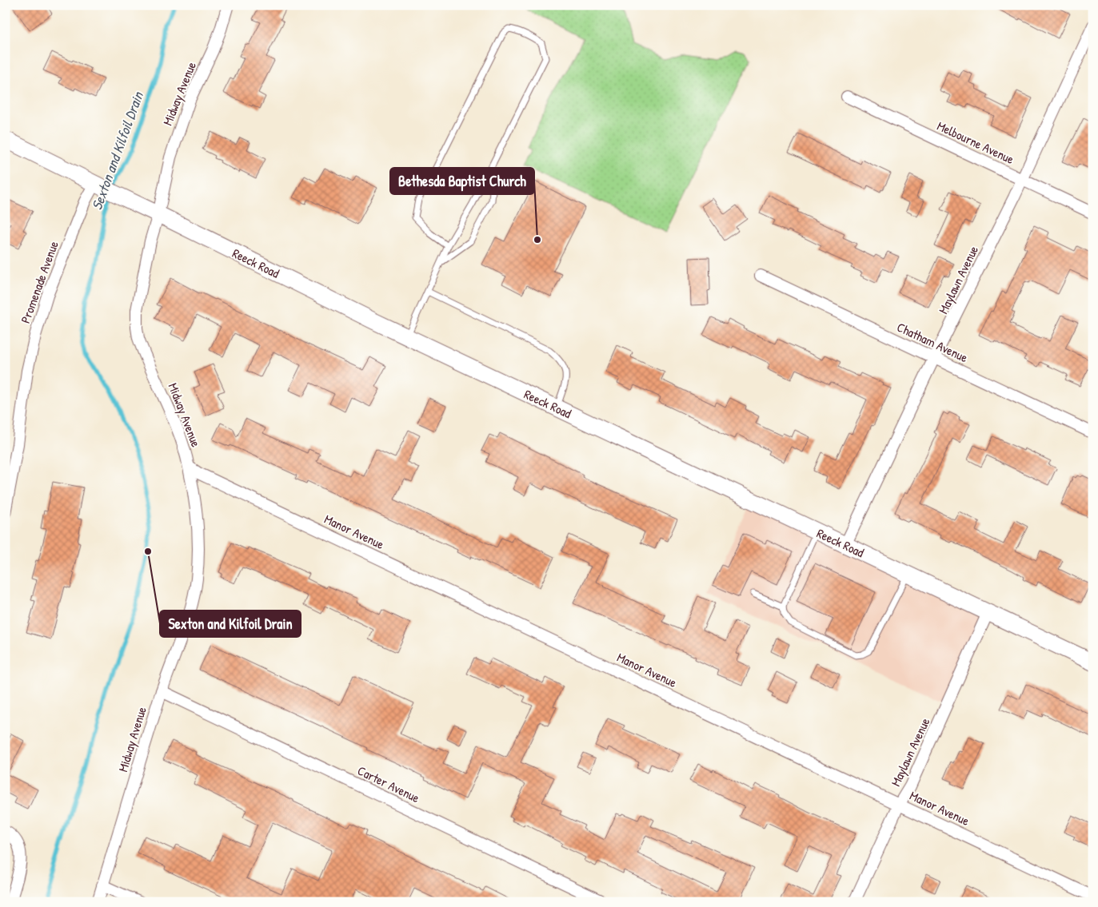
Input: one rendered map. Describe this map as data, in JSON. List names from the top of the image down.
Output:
{
  "streets": {
    "street": [
      "Midway Avenue",
      "Melbourne Avenue",
      "Reeck Road",
      "Maylawn Avenue",
      "Promenade Avenue",
      "Chatham Avenue",
      "Manor Avenue",
      "Carter Avenue"
    ]
  },
  "crossings": [
    ["Midway Avenue", "Reeck Road"],
    ["Midway Avenue", "Manor Avenue"],
    ["Midway Avenue", "Carter Avenue"],
    ["Melbourne Avenue", "Maylawn Avenue"],
    ["Reeck Road", "Maylawn Avenue"],
    ["Reeck Road", "Promenade Avenue"],
    ["Maylawn Avenue", "Chatham Avenue"],
    ["Maylawn Avenue", "Manor Avenue"]
  ],
  "water": ["Sexton and Kilfoil Drain"],
  "places": ["Bethesda Baptist Church", "Sexton and Kilfoil Drain"]
}
